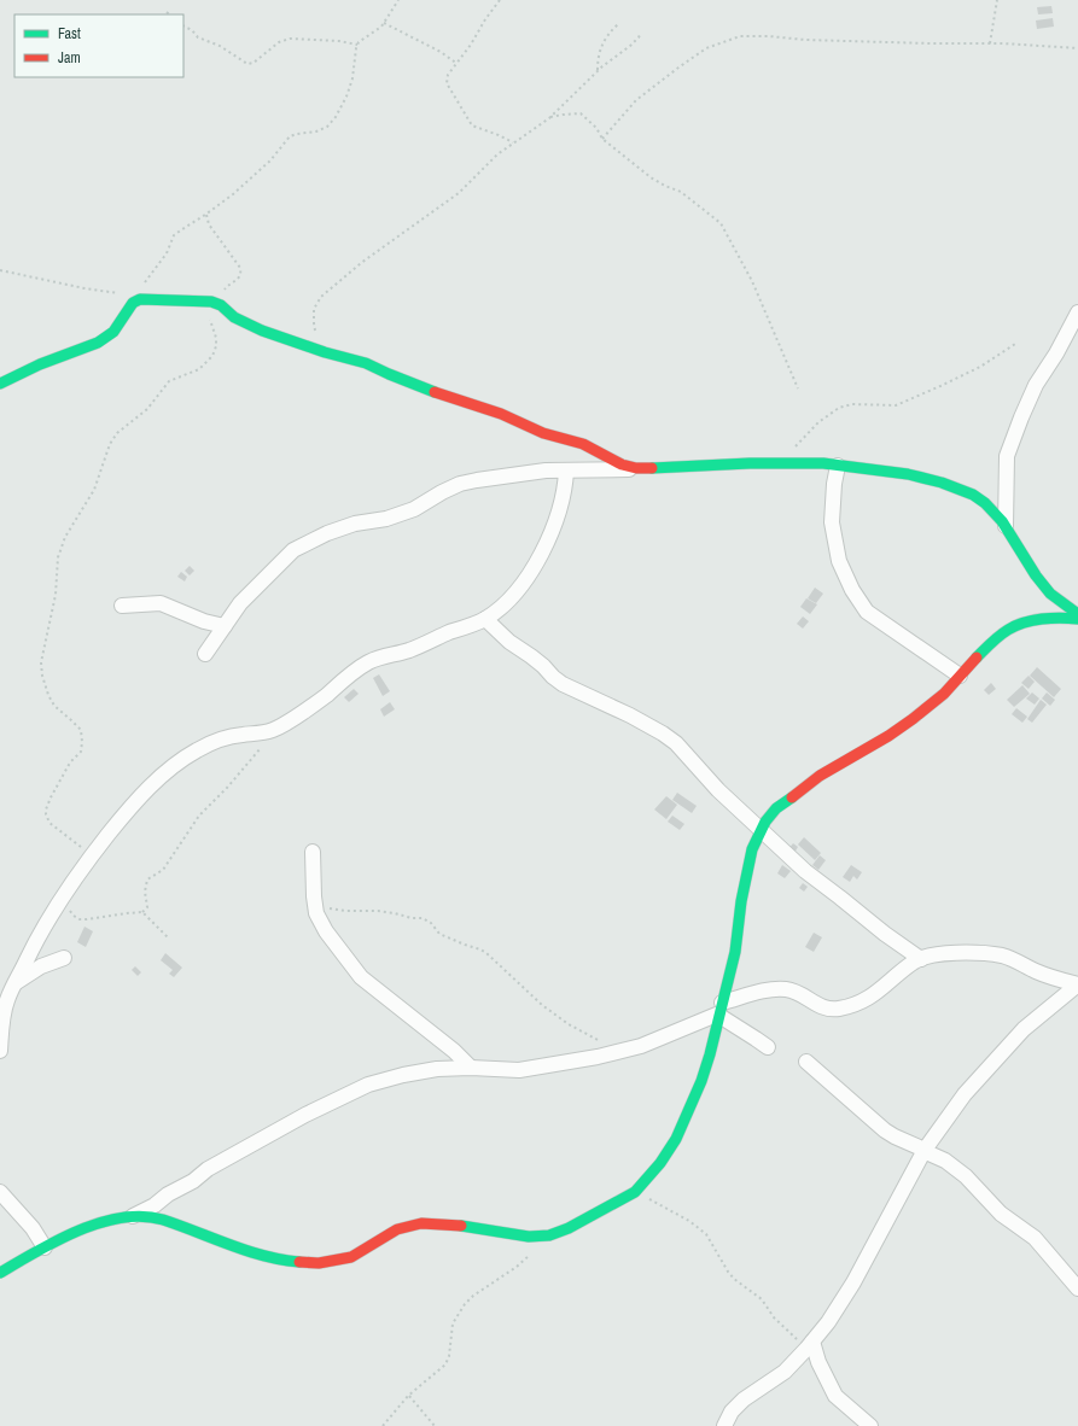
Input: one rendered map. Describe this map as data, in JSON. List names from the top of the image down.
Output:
{
  "legend": ["Fast", "Jam"]
}
